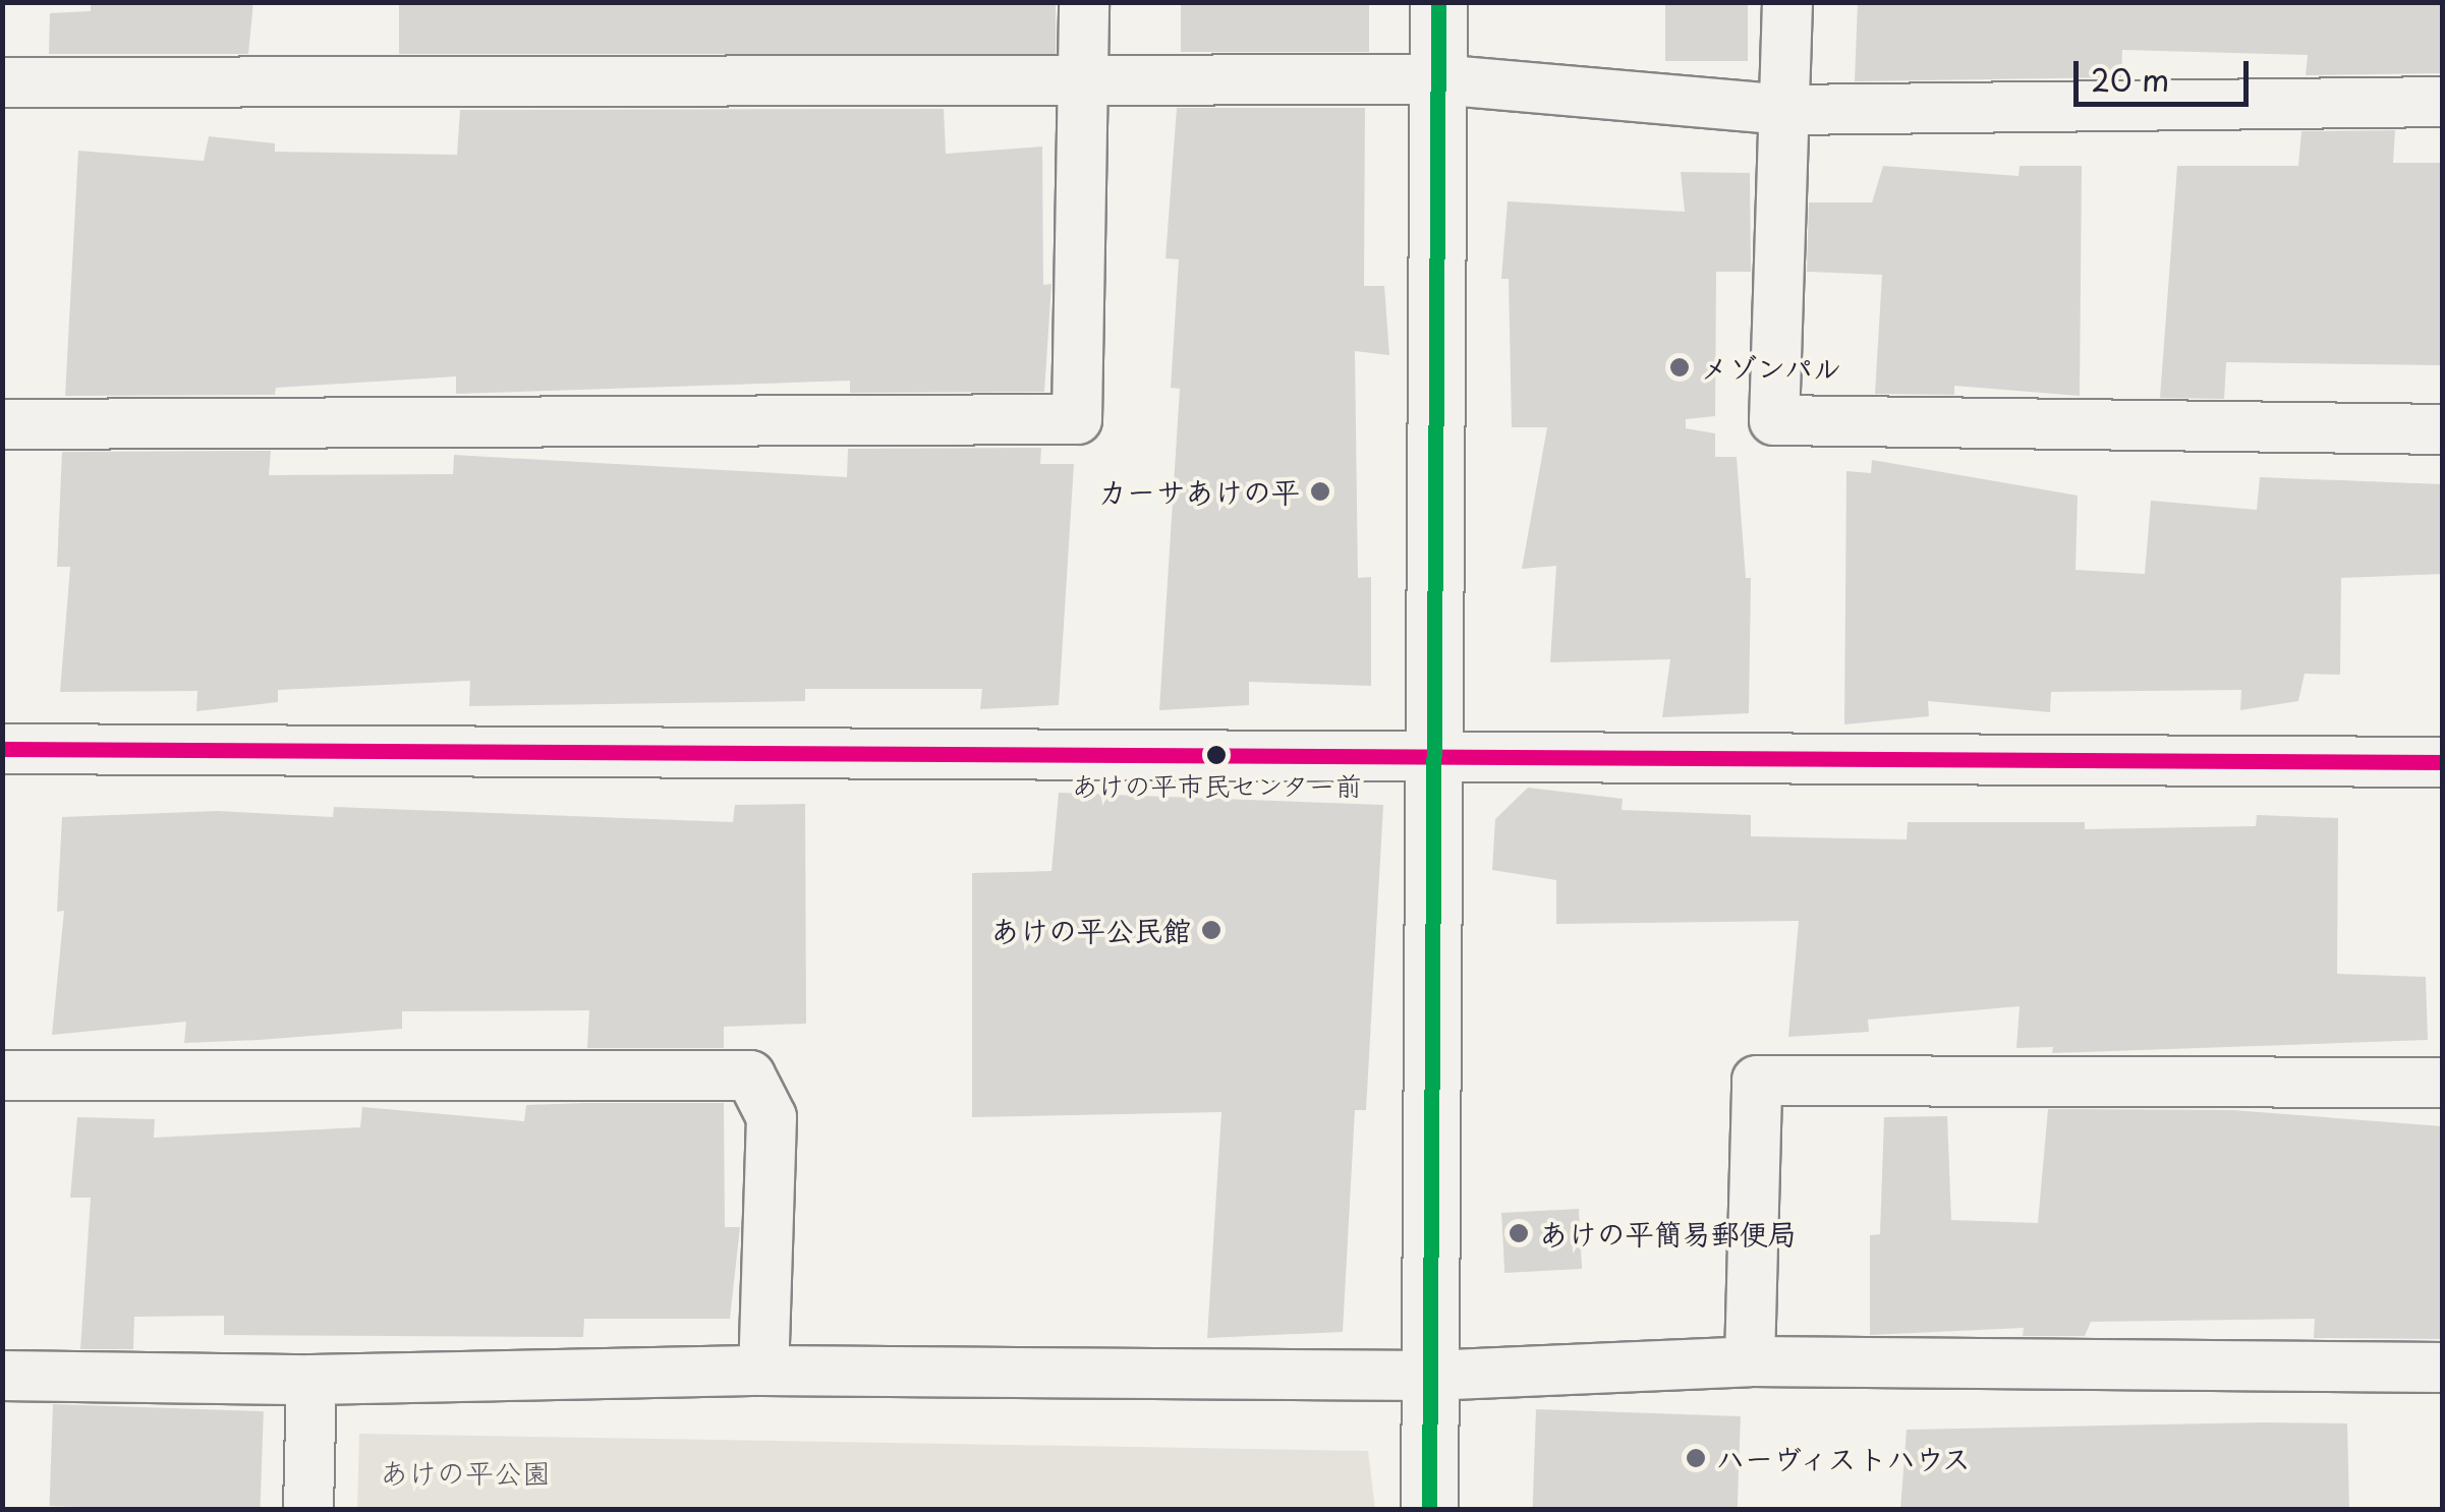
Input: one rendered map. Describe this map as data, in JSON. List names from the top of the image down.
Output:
{
  "parks": ["あけの平公園"],
  "places": [
    "メゾンパル",
    "カーサあけの平",
    "あけの平市民センター前",
    "あけの平公民館",
    "あけの平簡易郵便局",
    "ハーヴィストハウス"
  ],
  "scale_bar": "20 m"
}
